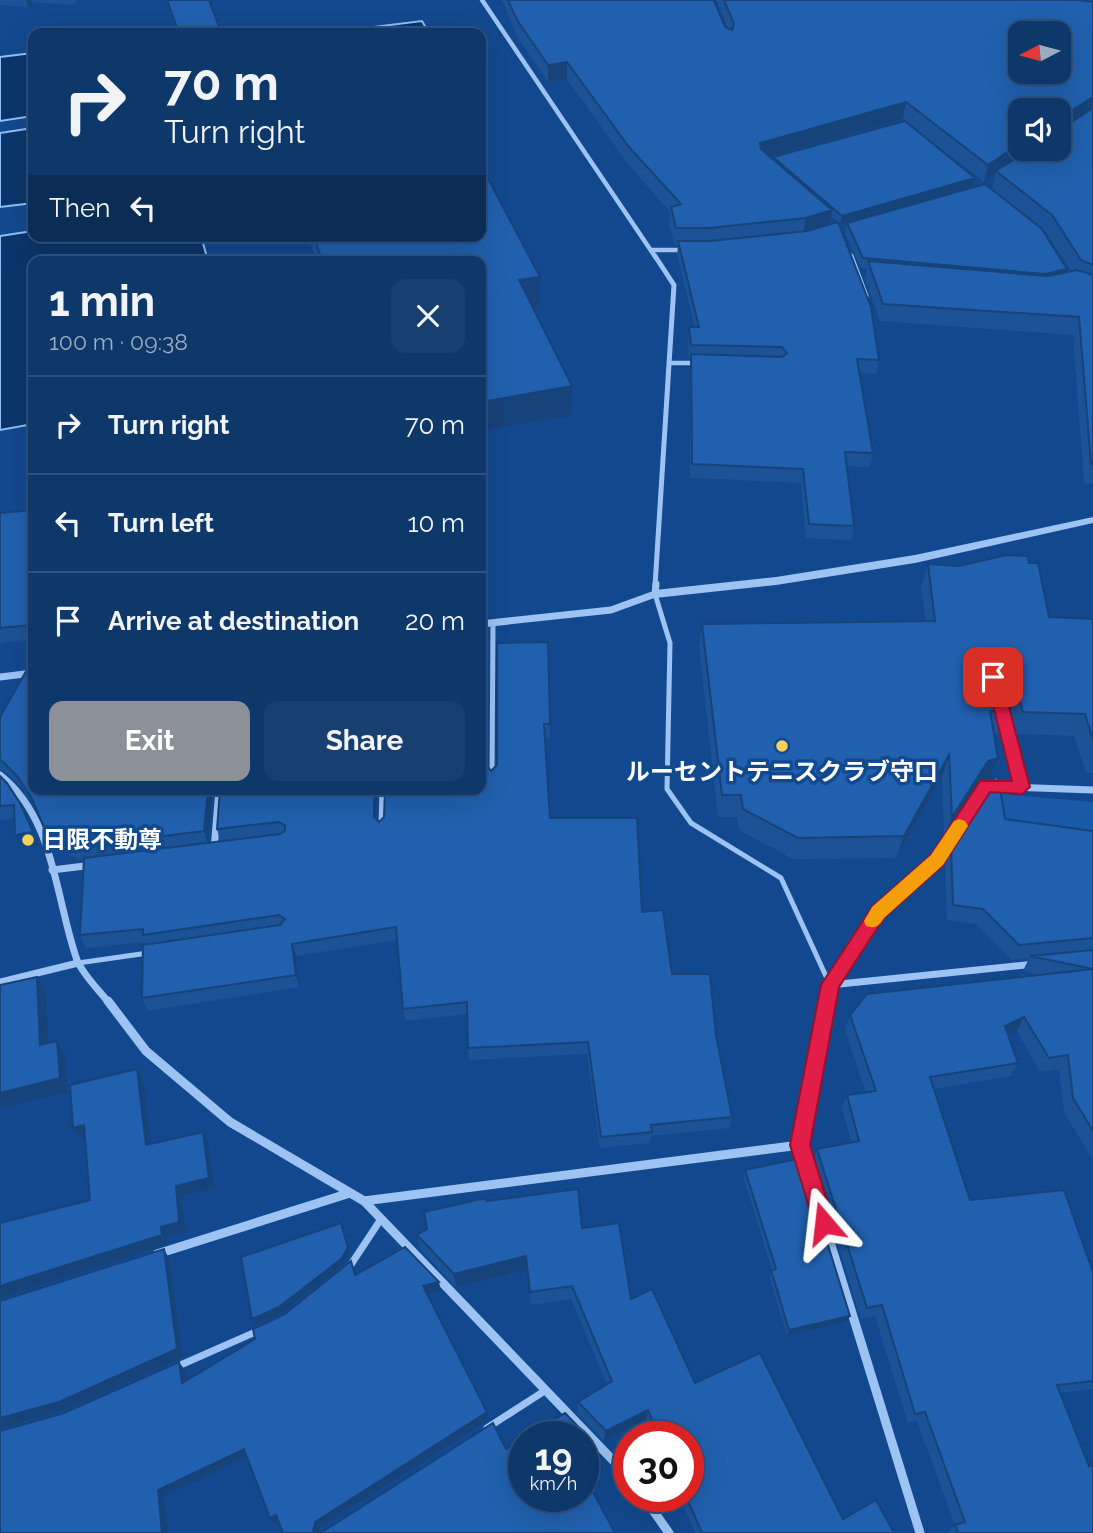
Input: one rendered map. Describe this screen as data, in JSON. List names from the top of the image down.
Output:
{
  "places": ["ルーセントテニスクラブ守口", "日限不動尊"],
  "north": "left",
  "page": {
    "turn": ["70 m", "Turn right"],
    "then": "Then",
    "heading": ["1 min", "100 m · 09:38"],
    "list": [
      {
        "name": "Turn right",
        "value": "70 m"
      },
      {
        "name": "Turn left",
        "value": "10 m"
      },
      {
        "name": "Arrive at destination",
        "value": "20 m"
      }
    ],
    "buttons": ["Exit", "Share"],
    "speed": "19 km/h",
    "limit": "30"
  }
}
